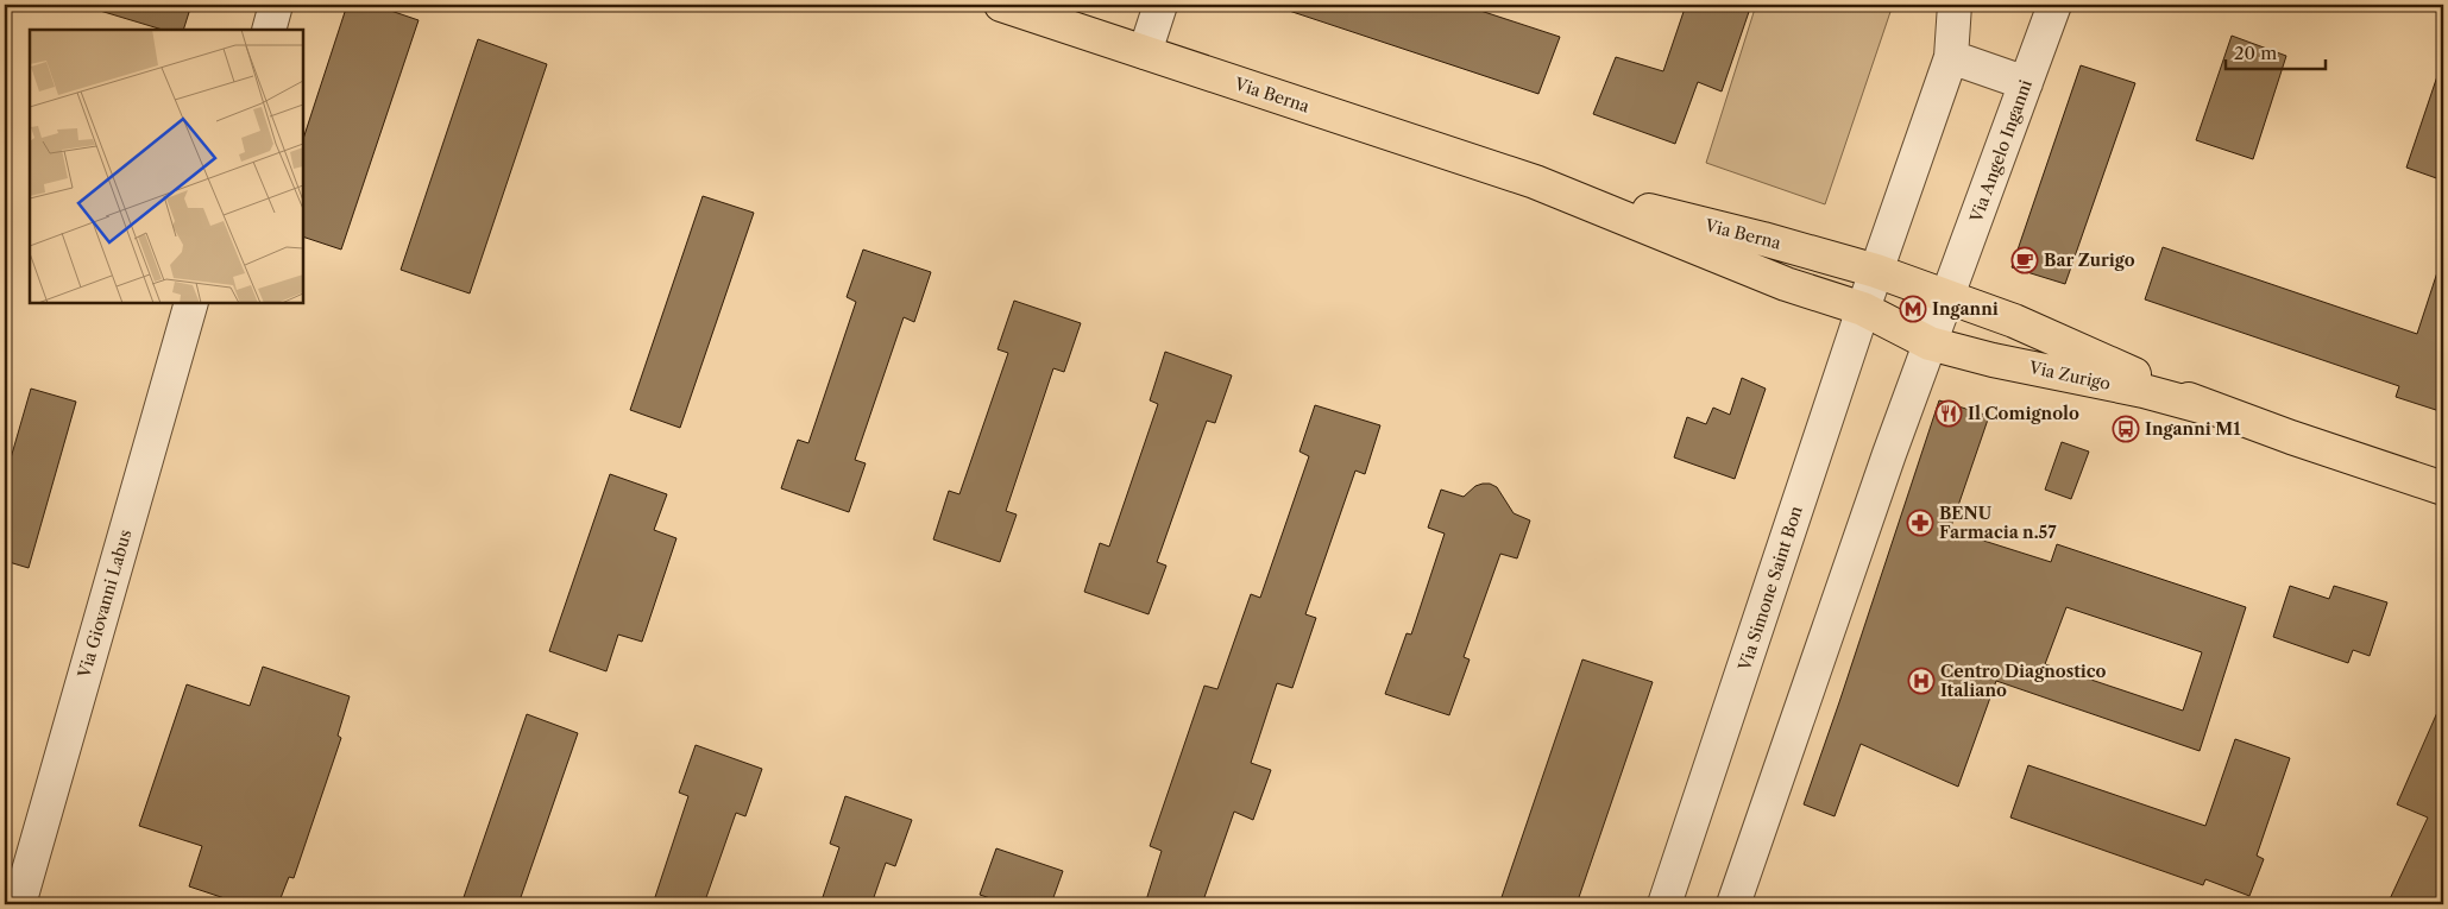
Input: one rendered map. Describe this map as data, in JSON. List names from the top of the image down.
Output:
{
  "streets": {
    "main road": ["Via Berna", "Via Zurigo"],
    "street": ["Via Angelo Inganni", "Via Simone Saint Bon", "Via Giovanni Labus"]
  },
  "crossings": [
    ["Via Berna", "Via Angelo Inganni"],
    ["Via Berna", "Via Zurigo"],
    ["Via Berna", "Via Simone Saint Bon"],
    ["Via Angelo Inganni", "Via Zurigo"]
  ],
  "places": {
    "cafe": ["Bar Zurigo"],
    "metro station": ["Inganni"],
    "restaurant": ["Il Comignolo"],
    "bus stop": ["Inganni M1"],
    "pharmacy": ["BENU Farmacia n.57"],
    "hospital": ["Centro Diagnostico Italiano"]
  },
  "scale_bar": "20 m"
}
